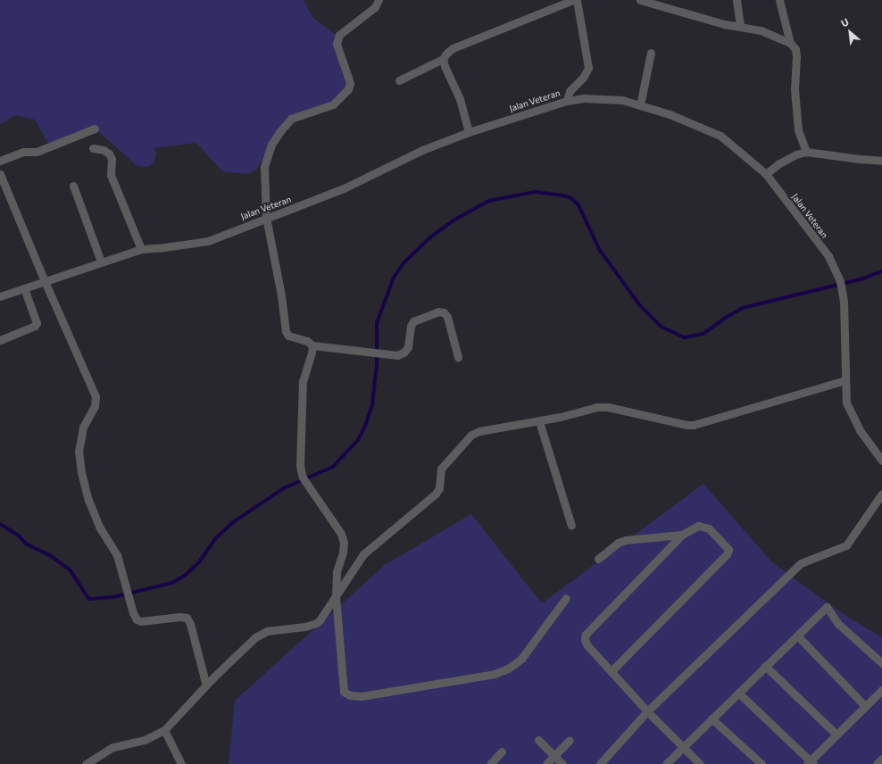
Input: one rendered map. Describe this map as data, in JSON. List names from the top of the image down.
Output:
{
  "streets": {
    "street": ["Jalan Veteran"]
  },
  "north": "top left"
}
